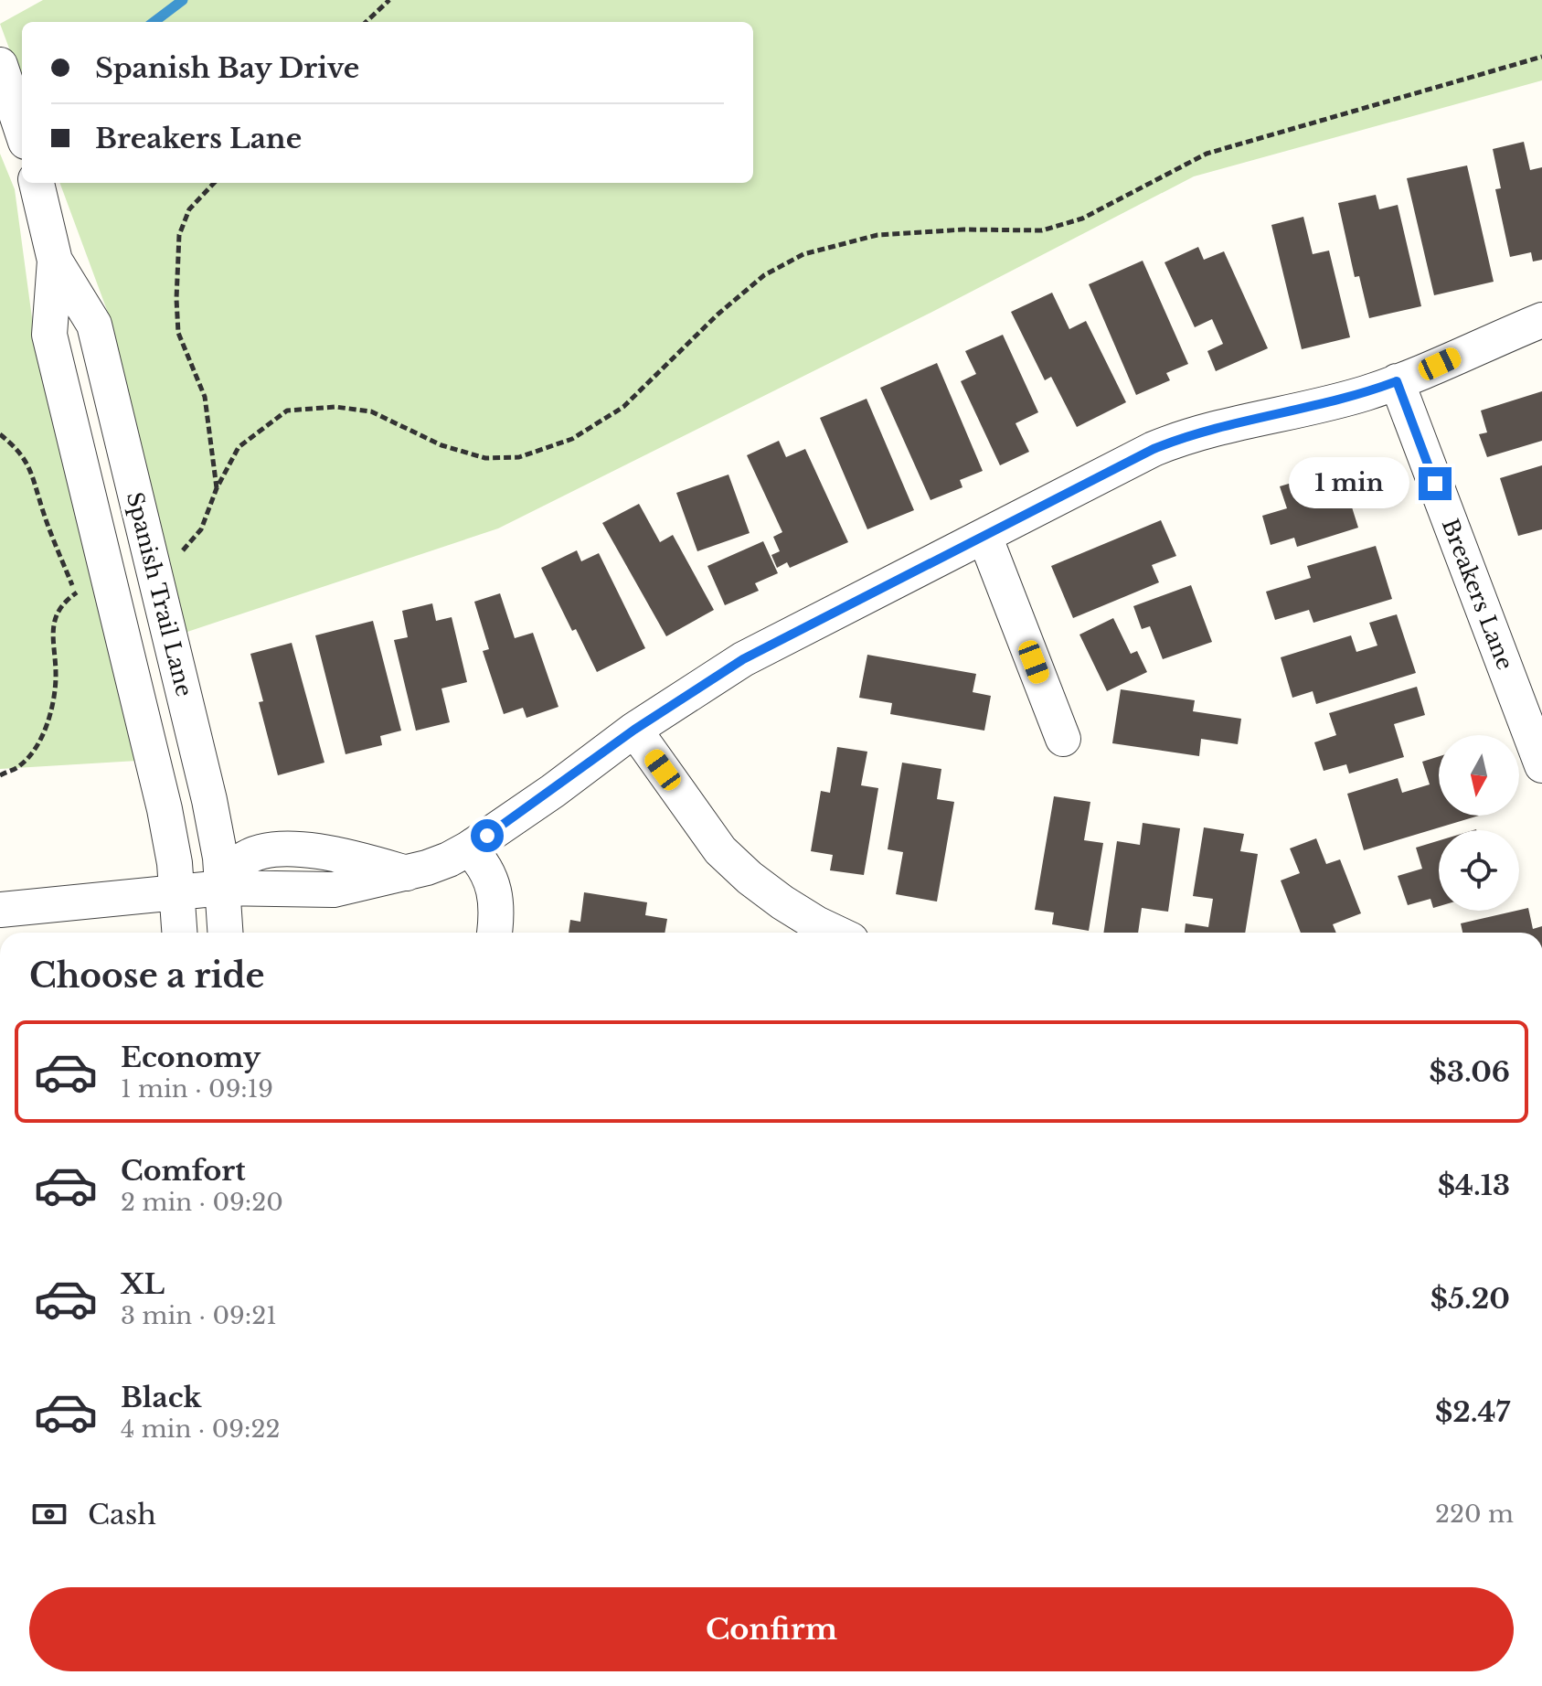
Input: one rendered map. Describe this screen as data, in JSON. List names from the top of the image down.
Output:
{
  "streets": {
    "street": ["Spanish Trail Lane", "Breakers Lane"]
  },
  "north": "bottom",
  "page": {
    "banner": ["Spanish Bay Drive", "Breakers Lane"],
    "bubble": "1 min",
    "heading": "Choose a ride",
    "list": [
      {
        "name": "Economy",
        "note": "1 min · 09:19",
        "value": "$3.06"
      },
      {
        "name": "Comfort",
        "note": "2 min · 09:20",
        "value": "$4.13"
      },
      {
        "name": "XL",
        "note": "3 min · 09:21",
        "value": "$5.20"
      },
      {
        "name": "Black",
        "note": "4 min · 09:22",
        "value": "$2.47"
      }
    ],
    "pay": ["Cash", "220 m"],
    "buttons": "Confirm"
  }
}
